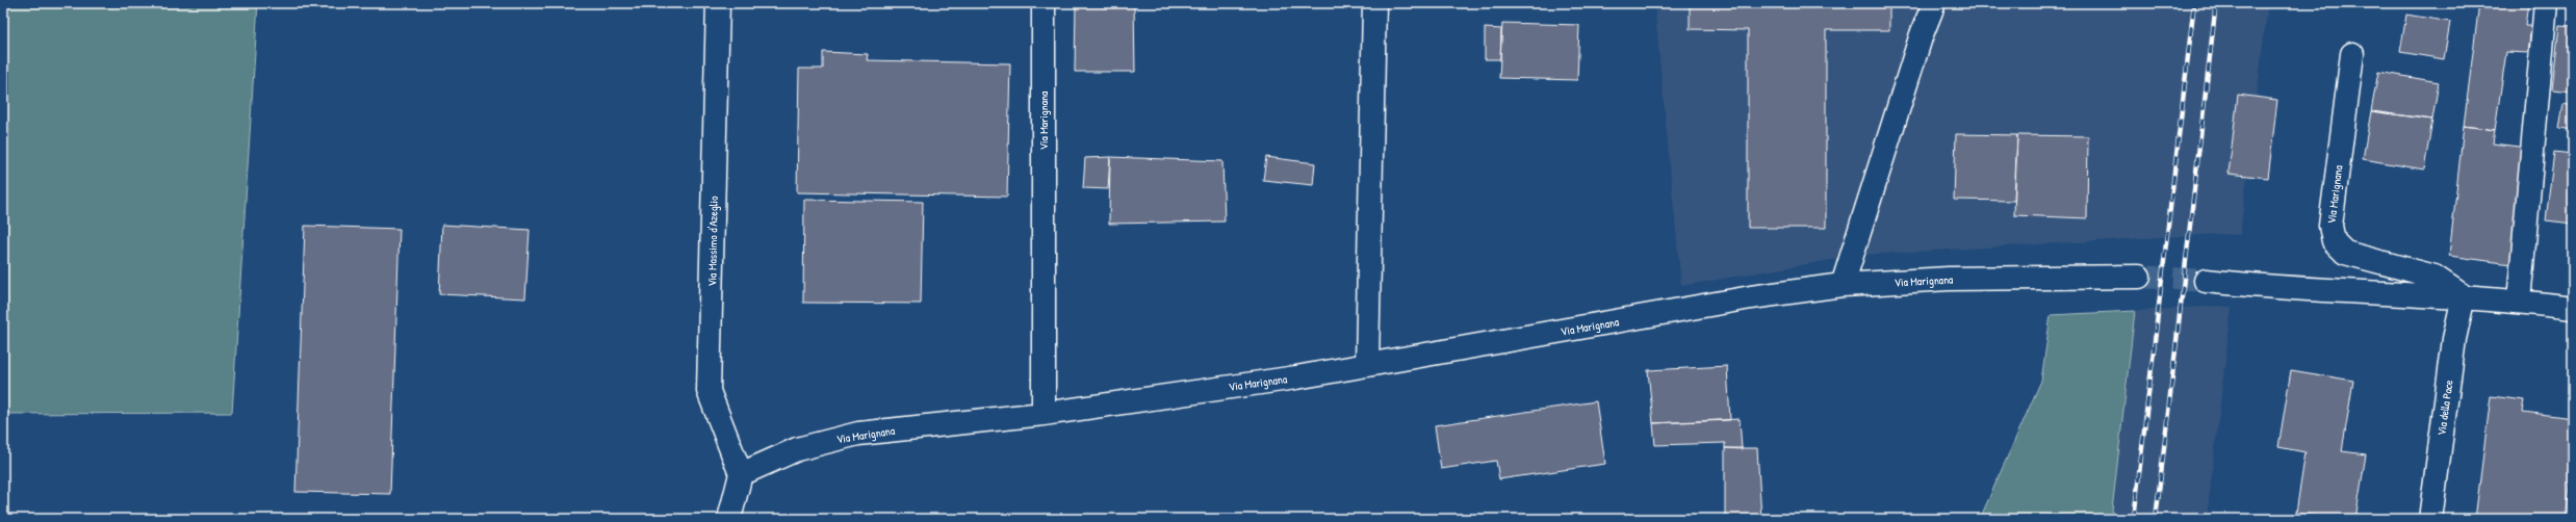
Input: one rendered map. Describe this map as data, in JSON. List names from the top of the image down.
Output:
{
  "streets": {
    "street": ["Via Marignana", "Via Massimo d'Azeglio", "Via della Pace"]
  },
  "crossings": [
    ["Via Marignana", "Via Massimo d'Azeglio"],
    ["Via Marignana", "Via della Pace"]
  ]
}
